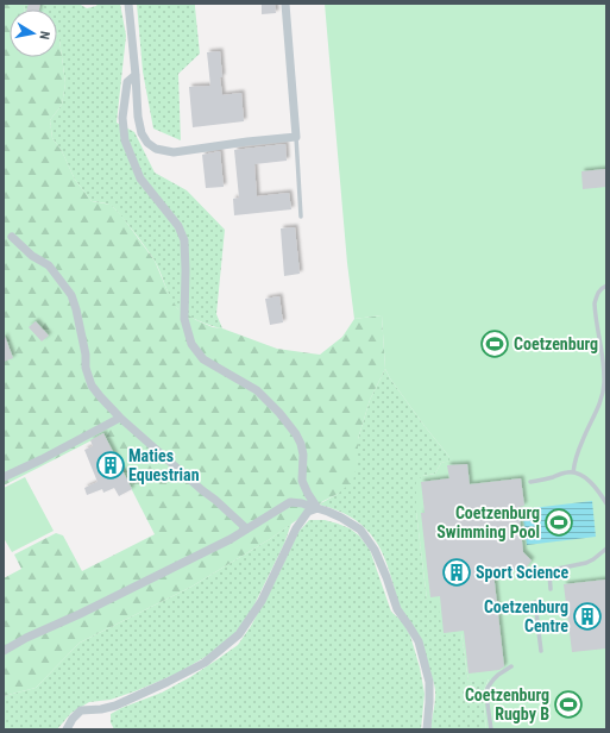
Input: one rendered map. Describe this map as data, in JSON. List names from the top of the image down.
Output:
{
  "places": {
    "sports": ["Coetzenburg", "Coetzenburg Swimming Pool", "Coetzenburg Rugby B"],
    "building": ["Maties Equestrian", "Sport Science", "Coetzenburg Centre"]
  },
  "north": "right"
}
